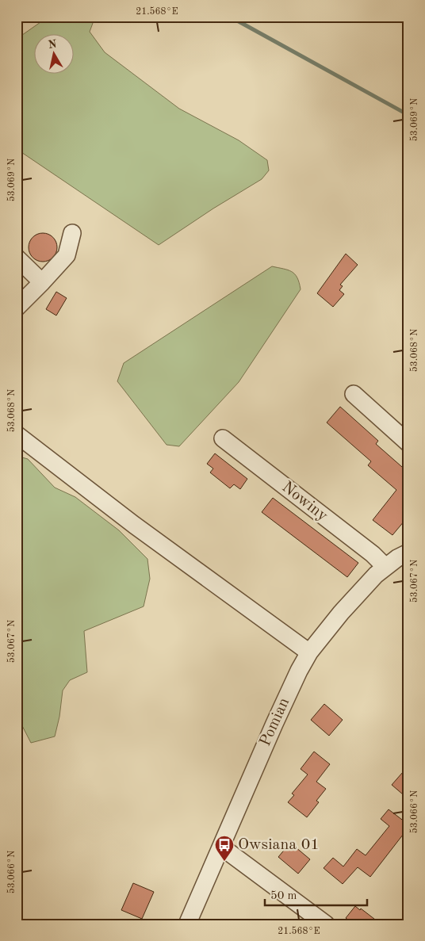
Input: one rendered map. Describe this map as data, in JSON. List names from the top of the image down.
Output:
{
  "streets": {
    "street": ["Nowiny", "Pomian"]
  },
  "crossings": [
    ["Nowiny", "Pomian"]
  ],
  "places": {
    "bus stop": ["Owsiana 01"]
  },
  "scale_bar": "50 m",
  "north": "top",
  "coordinates": [
    "21.568°E",
    "53.069°N",
    "53.068°N",
    "53.067°N",
    "53.066°N"
  ]
}
